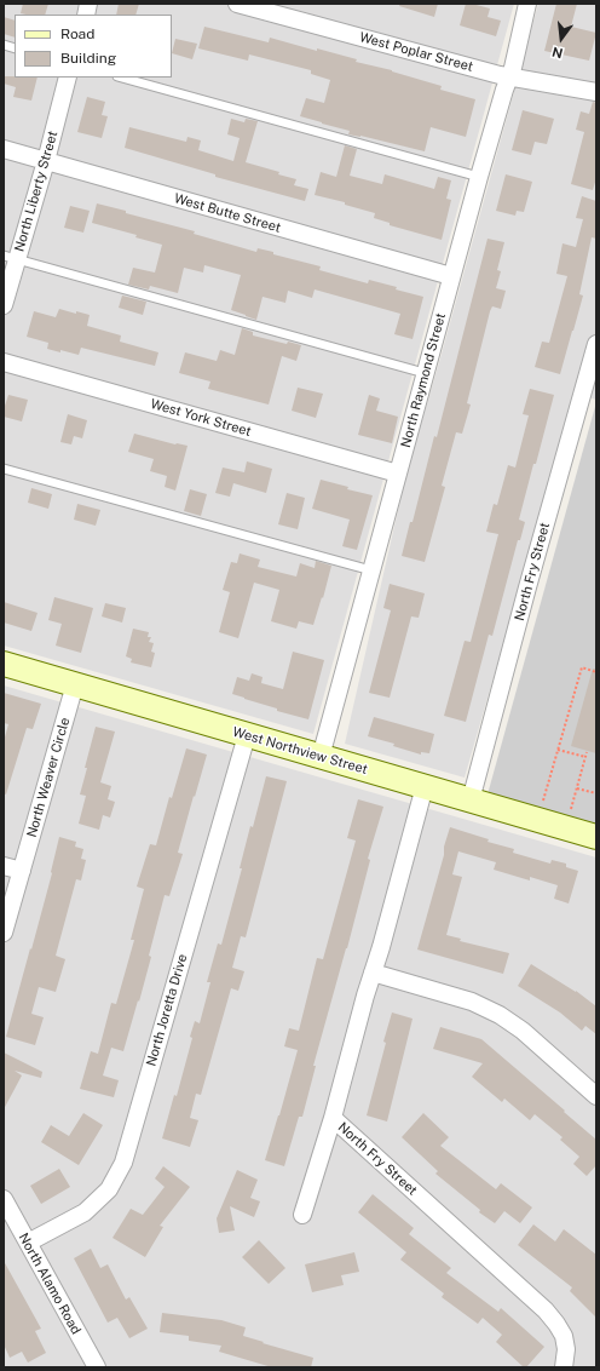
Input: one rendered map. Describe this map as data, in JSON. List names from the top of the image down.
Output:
{
  "streets": {
    "street": [
      "West Poplar Street",
      "North Liberty Street",
      "West Butte Street",
      "North Raymond Street",
      "West York Street",
      "North Fry Street",
      "West Northview Street",
      "North Weaver Circle",
      "North Joretta Drive",
      "North Alamo Road"
    ]
  },
  "crossings": [
    ["West Poplar Street", "North Raymond Street"],
    ["North Liberty Street", "West Butte Street"],
    ["West Butte Street", "North Raymond Street"],
    ["North Raymond Street", "West York Street"],
    ["North Raymond Street", "West Northview Street"],
    ["North Fry Street", "West Northview Street"],
    ["West Northview Street", "North Weaver Circle"],
    ["West Northview Street", "North Joretta Drive"],
    ["North Joretta Drive", "North Alamo Road"]
  ],
  "legend": ["Road", "Building"],
  "north": "bottom"
}
